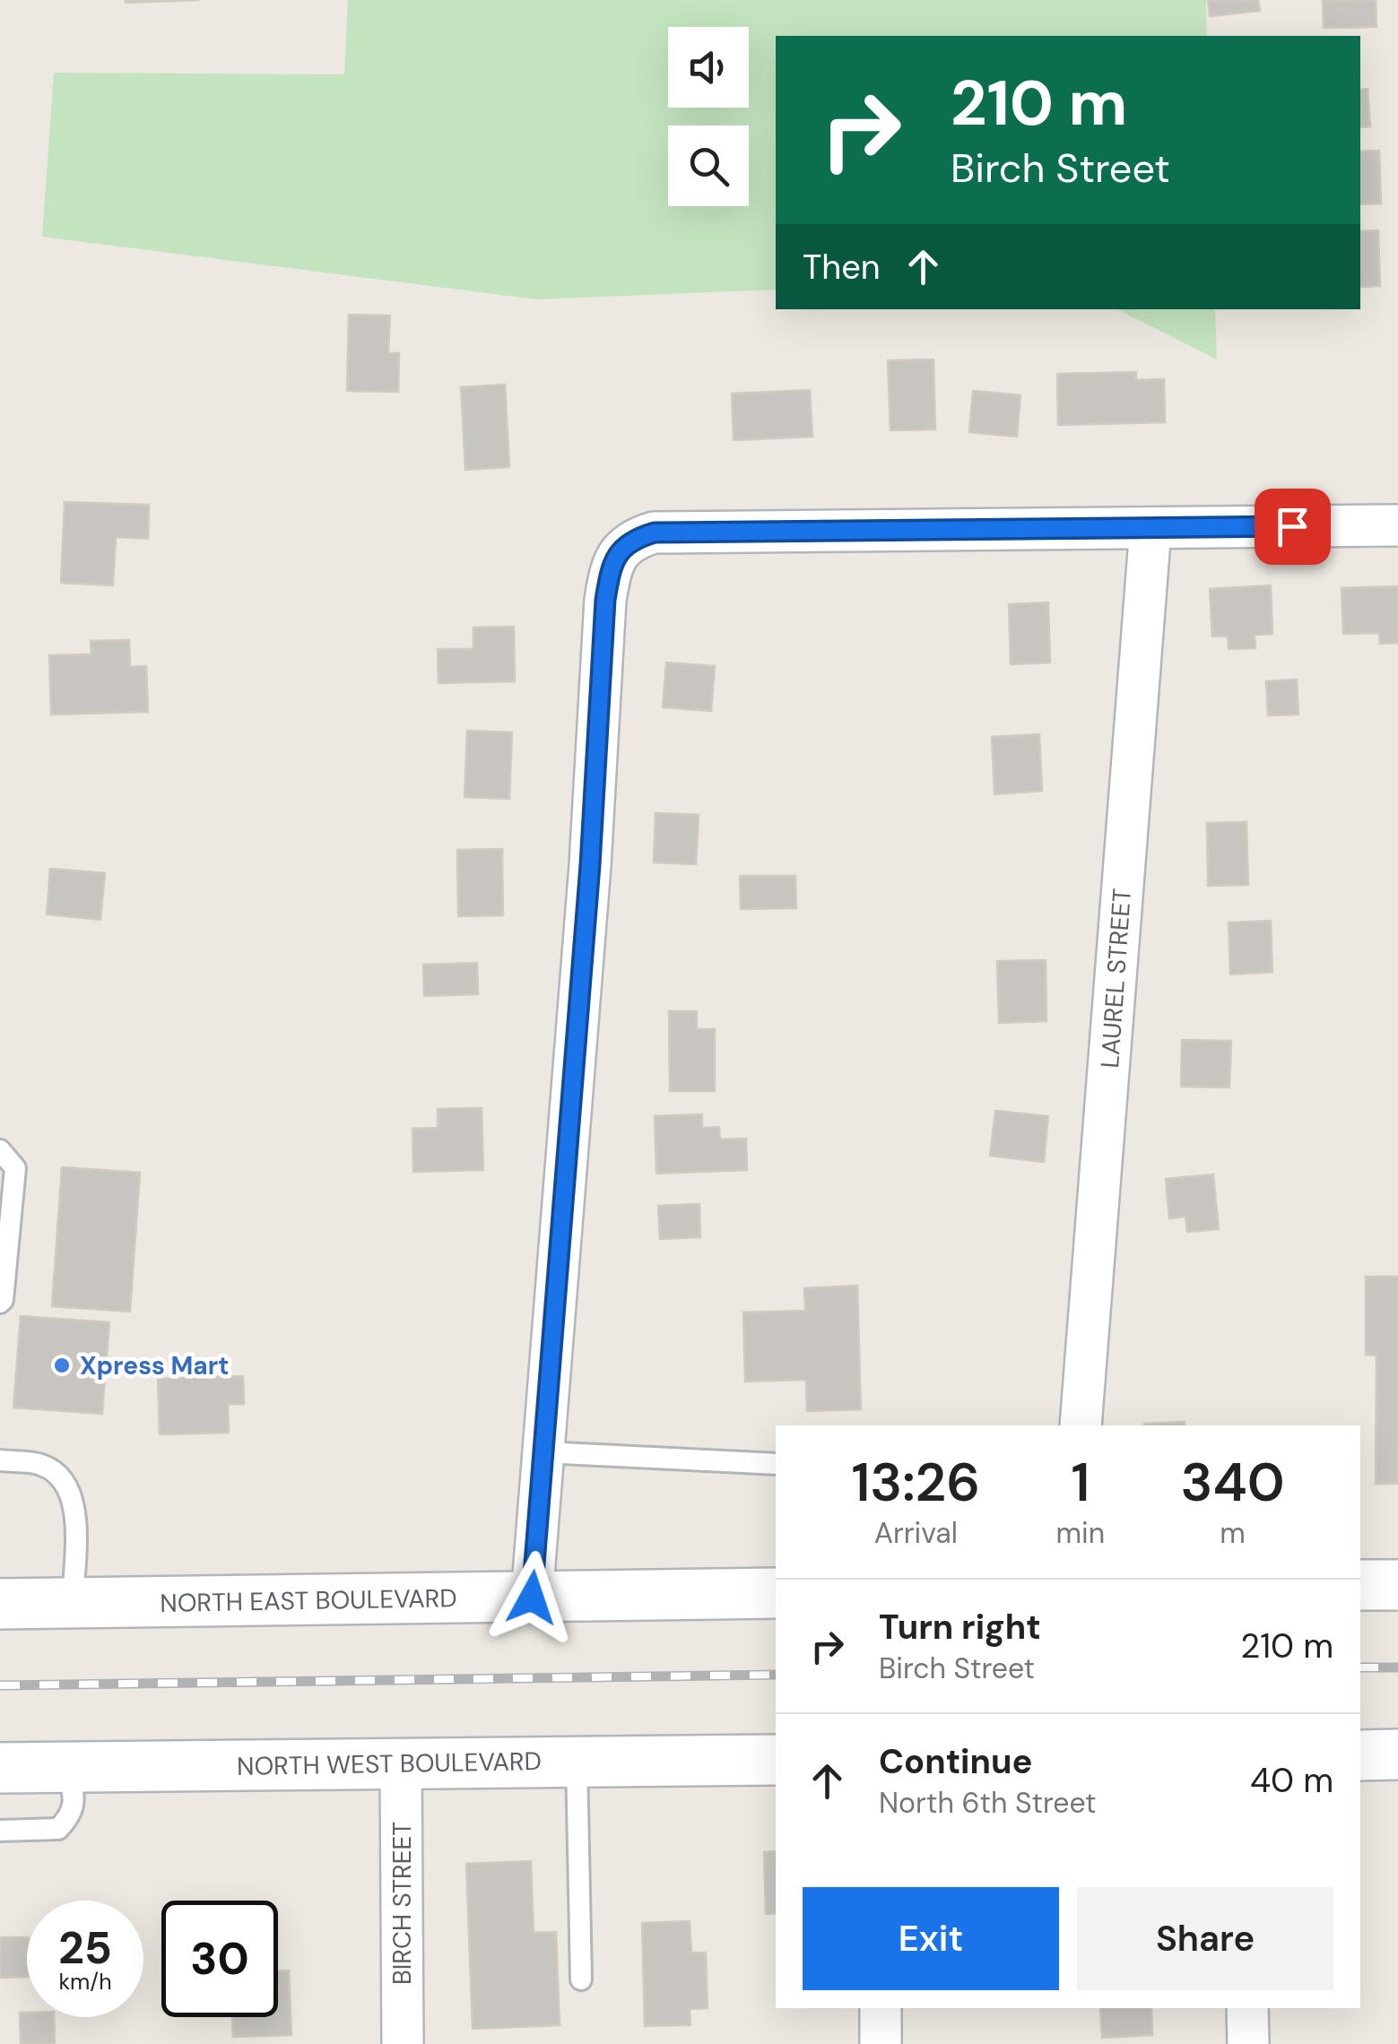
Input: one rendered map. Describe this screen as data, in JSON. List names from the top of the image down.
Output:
{
  "streets": {
    "main road": ["NORTH EAST BOULEVARD", "NORTH WEST BOULEVARD"],
    "street": ["LAUREL STREET", "BIRCH STREET"]
  },
  "crossings": [
    ["NORTH WEST BOULEVARD", "BIRCH STREET"]
  ],
  "places": ["Xpress Mart"],
  "page": {
    "turn": ["210 m", "Birch Street"],
    "then": "Then",
    "eta": [
      "13:26",
      "Arrival",
      "1",
      "min",
      "340",
      "m"
    ],
    "list": [
      {
        "name": "Turn right",
        "note": "Birch Street",
        "value": "210 m"
      },
      {
        "name": "Continue",
        "note": "North 6th Street",
        "value": "40 m"
      }
    ],
    "buttons": ["Exit", "Share"],
    "speed": "25 km/h",
    "limit": "30"
  }
}
